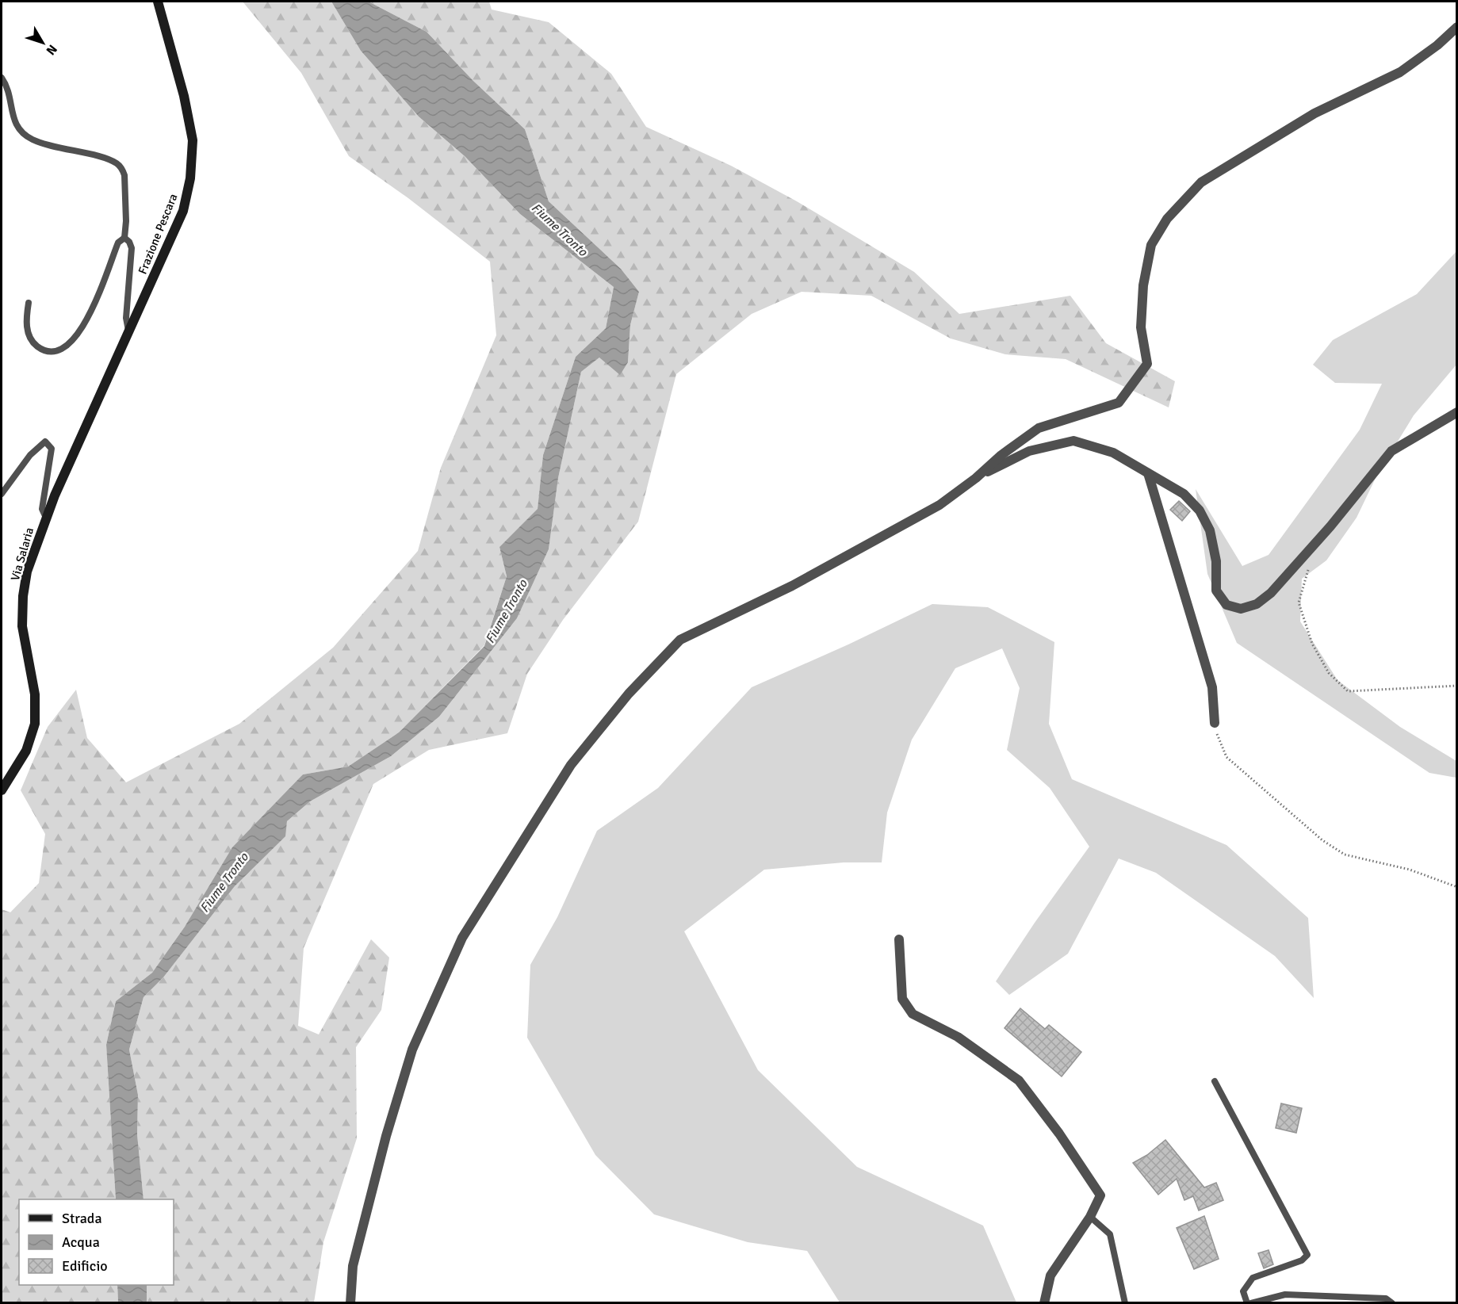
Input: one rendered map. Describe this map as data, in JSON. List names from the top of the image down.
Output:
{
  "streets": {
    "main road": ["Frazione Pescara", "Via Salaria"]
  },
  "crossings": [
    ["Frazione Pescara", "Via Salaria"]
  ],
  "water": ["Fiume Tronto"],
  "legend": ["Strada", "Acqua", "Edificio"],
  "north": "bottom right"
}
